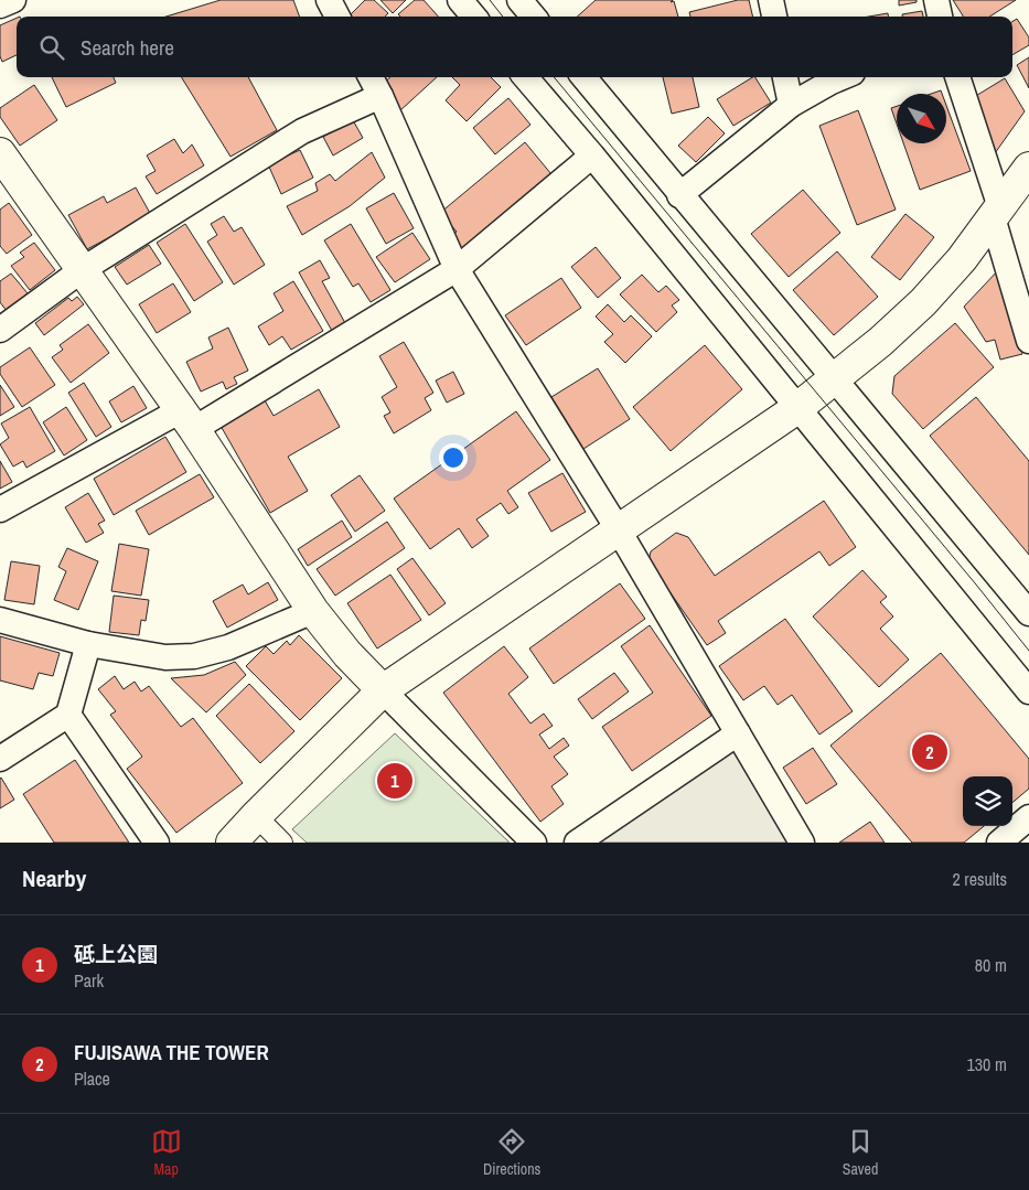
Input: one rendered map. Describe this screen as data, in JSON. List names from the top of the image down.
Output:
{
  "north": "bottom right",
  "page": {
    "search": "Search here",
    "pins": ["2", "1"],
    "heading": ["Nearby", "2 results"],
    "list": [
      {
        "mark": "1",
        "name": "砥上公園",
        "note": "Park",
        "value": "80 m"
      },
      {
        "mark": "2",
        "name": "FUJISAWA THE TOWER",
        "note": "Place",
        "value": "130 m"
      }
    ],
    "nav": ["Map", "Directions", "Saved"]
  }
}
